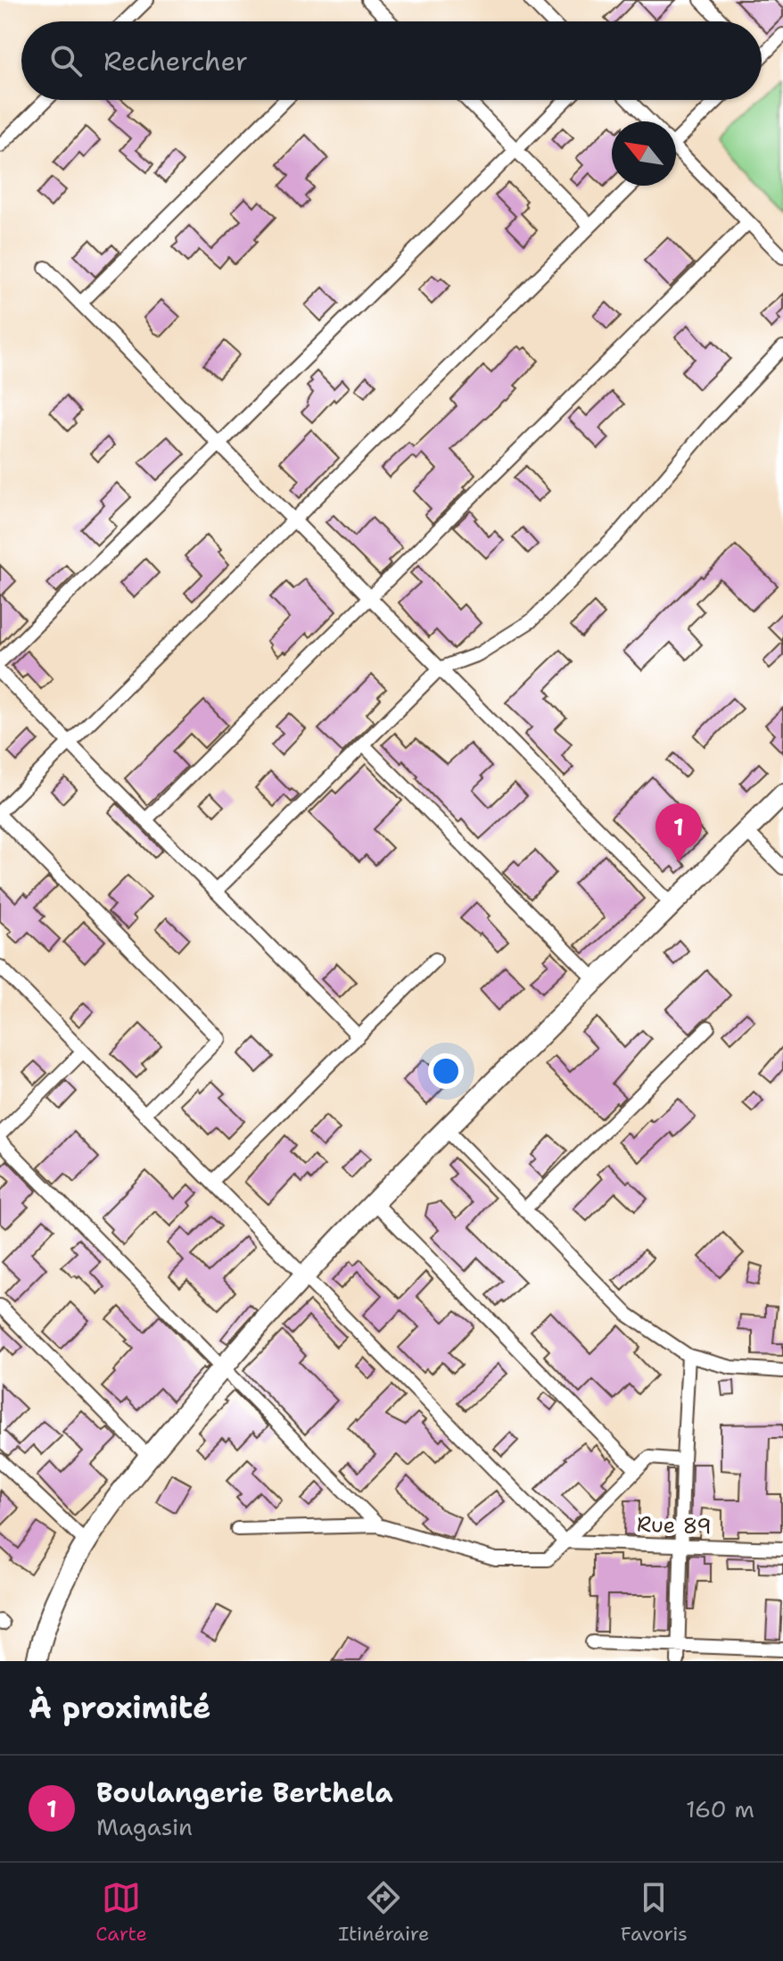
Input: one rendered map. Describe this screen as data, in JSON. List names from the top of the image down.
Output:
{
  "streets": {
    "street": ["Rue 89"]
  },
  "north": "top left",
  "page": {
    "search": "Rechercher",
    "pins": "1",
    "heading": "À proximité",
    "list": [
      {
        "mark": "1",
        "name": "Boulangerie Berthela",
        "note": "Magasin",
        "value": "160 m"
      }
    ],
    "nav": ["Carte", "Itinéraire", "Favoris"]
  }
}
